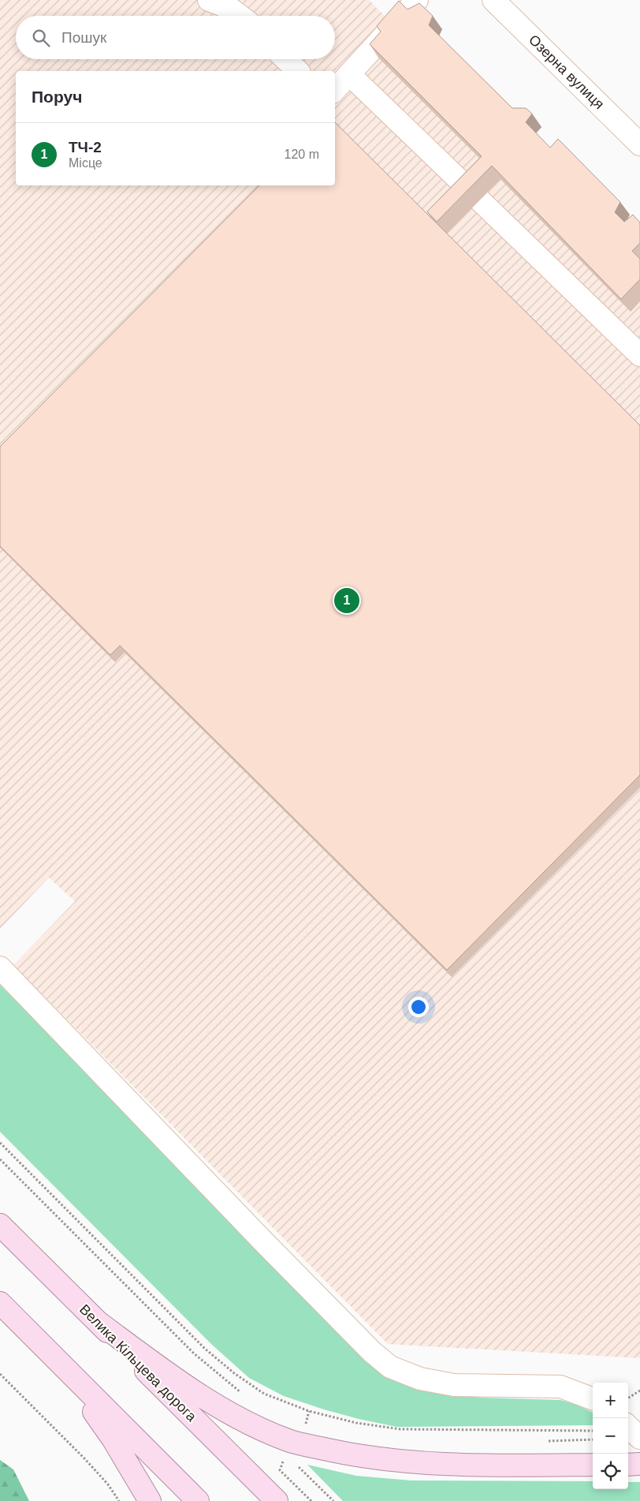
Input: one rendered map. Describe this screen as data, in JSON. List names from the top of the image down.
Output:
{
  "streets": {
    "main road": ["Велика Кільцева дорога"],
    "street": ["Озерна вулиця"]
  },
  "page": {
    "search": "Пошук",
    "heading": "Поруч",
    "list": [
      {
        "mark": "1",
        "name": "ТЧ-2",
        "note": "Місце",
        "value": "120 m"
      }
    ],
    "pins": "1",
    "map_buttons": ["+", "−"]
  }
}
